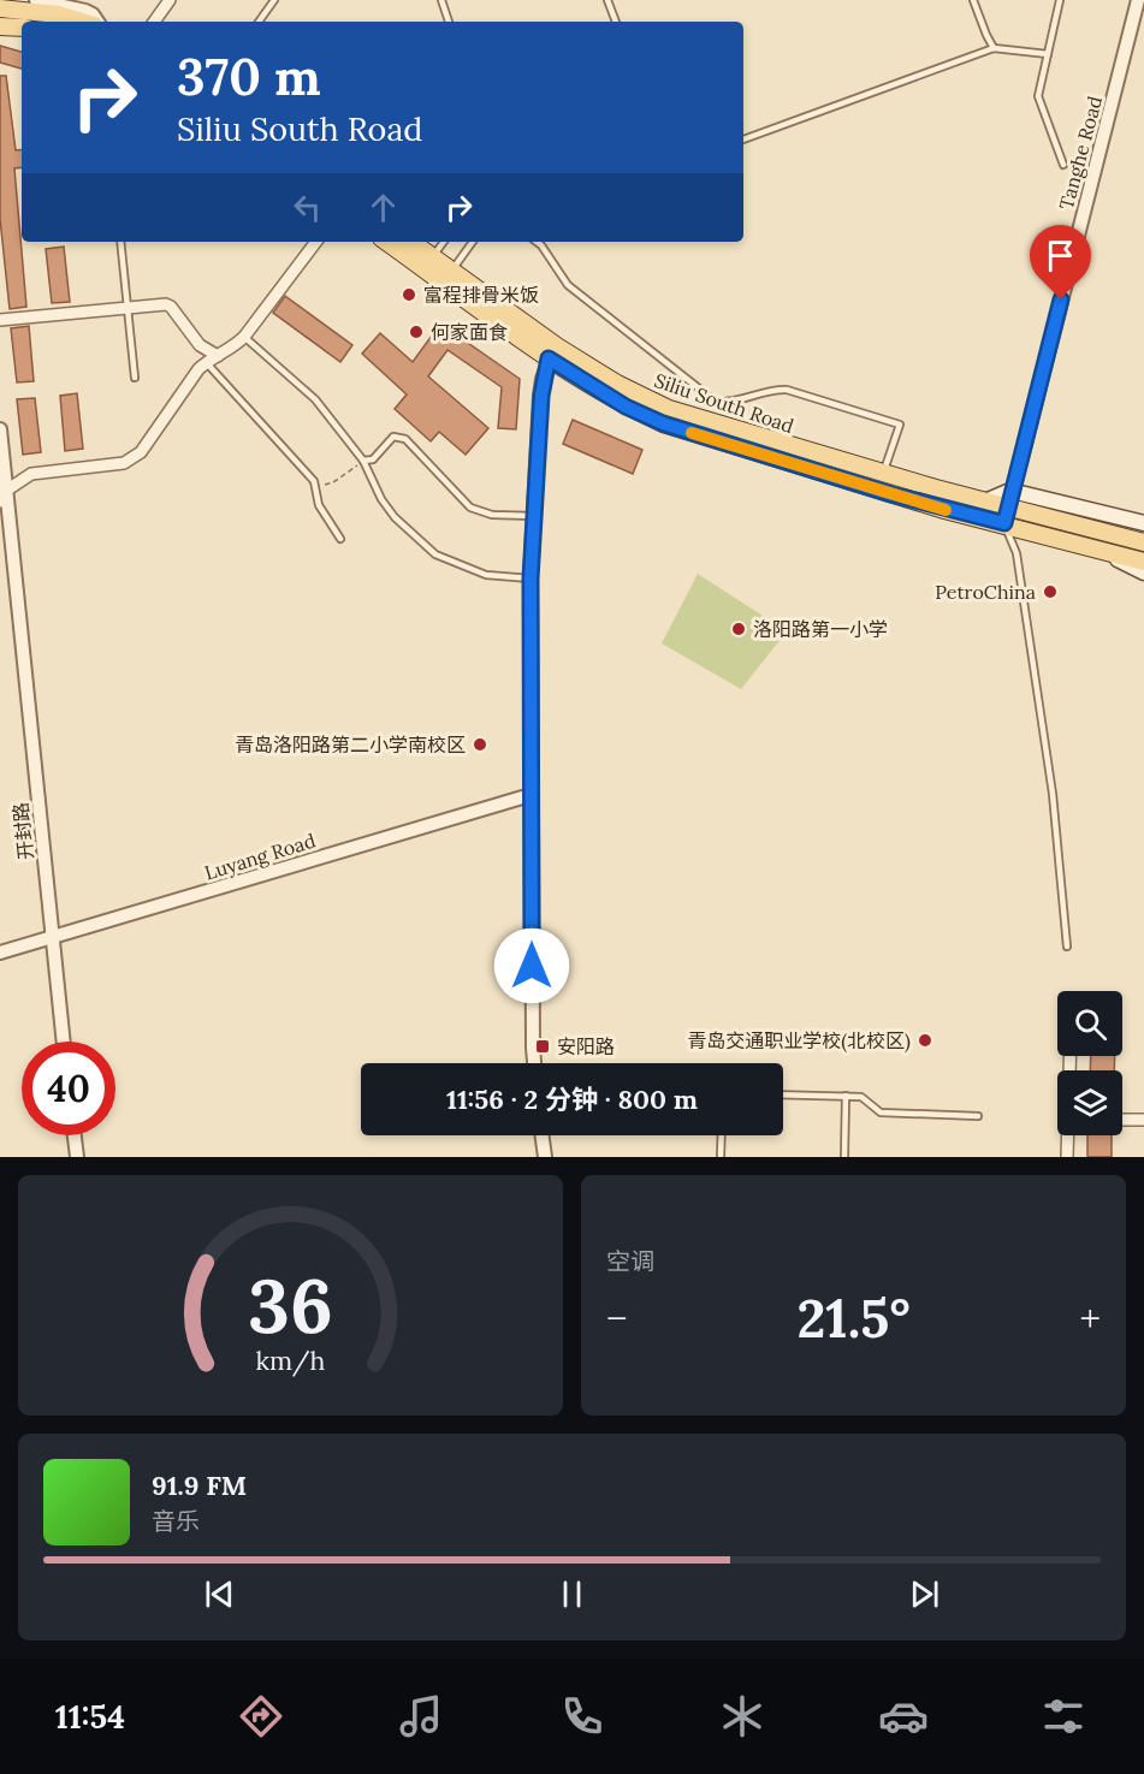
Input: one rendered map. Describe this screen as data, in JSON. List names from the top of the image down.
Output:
{
  "streets": {
    "main road": ["Siliu South Road"],
    "street": ["Tanghe Road", "开封路", "Luyang Road"]
  },
  "crossings": [
    ["Tanghe Road", "Siliu South Road"],
    ["开封路", "Luyang Road"]
  ],
  "places": {
    "other": [
      "富程排骨米饭",
      "何家面食",
      "PetroChina",
      "洛阳路第一小学",
      "青岛洛阳路第二小学南校区",
      "青岛交通职业学校(北校区)"
    ],
    "transit": ["安阳路"]
  },
  "page": {
    "turn": ["370 m", "Siliu South Road"],
    "limit": "40",
    "trip": "11:56 · 2 分钟 · 800 m",
    "tile": "空调",
    "heat": ["−", "21.5°", "+"],
    "song": ["91.9 FM", "音乐"],
    "tabs": "11:54",
    "gauge": ["36", "km/h"]
  }
}
